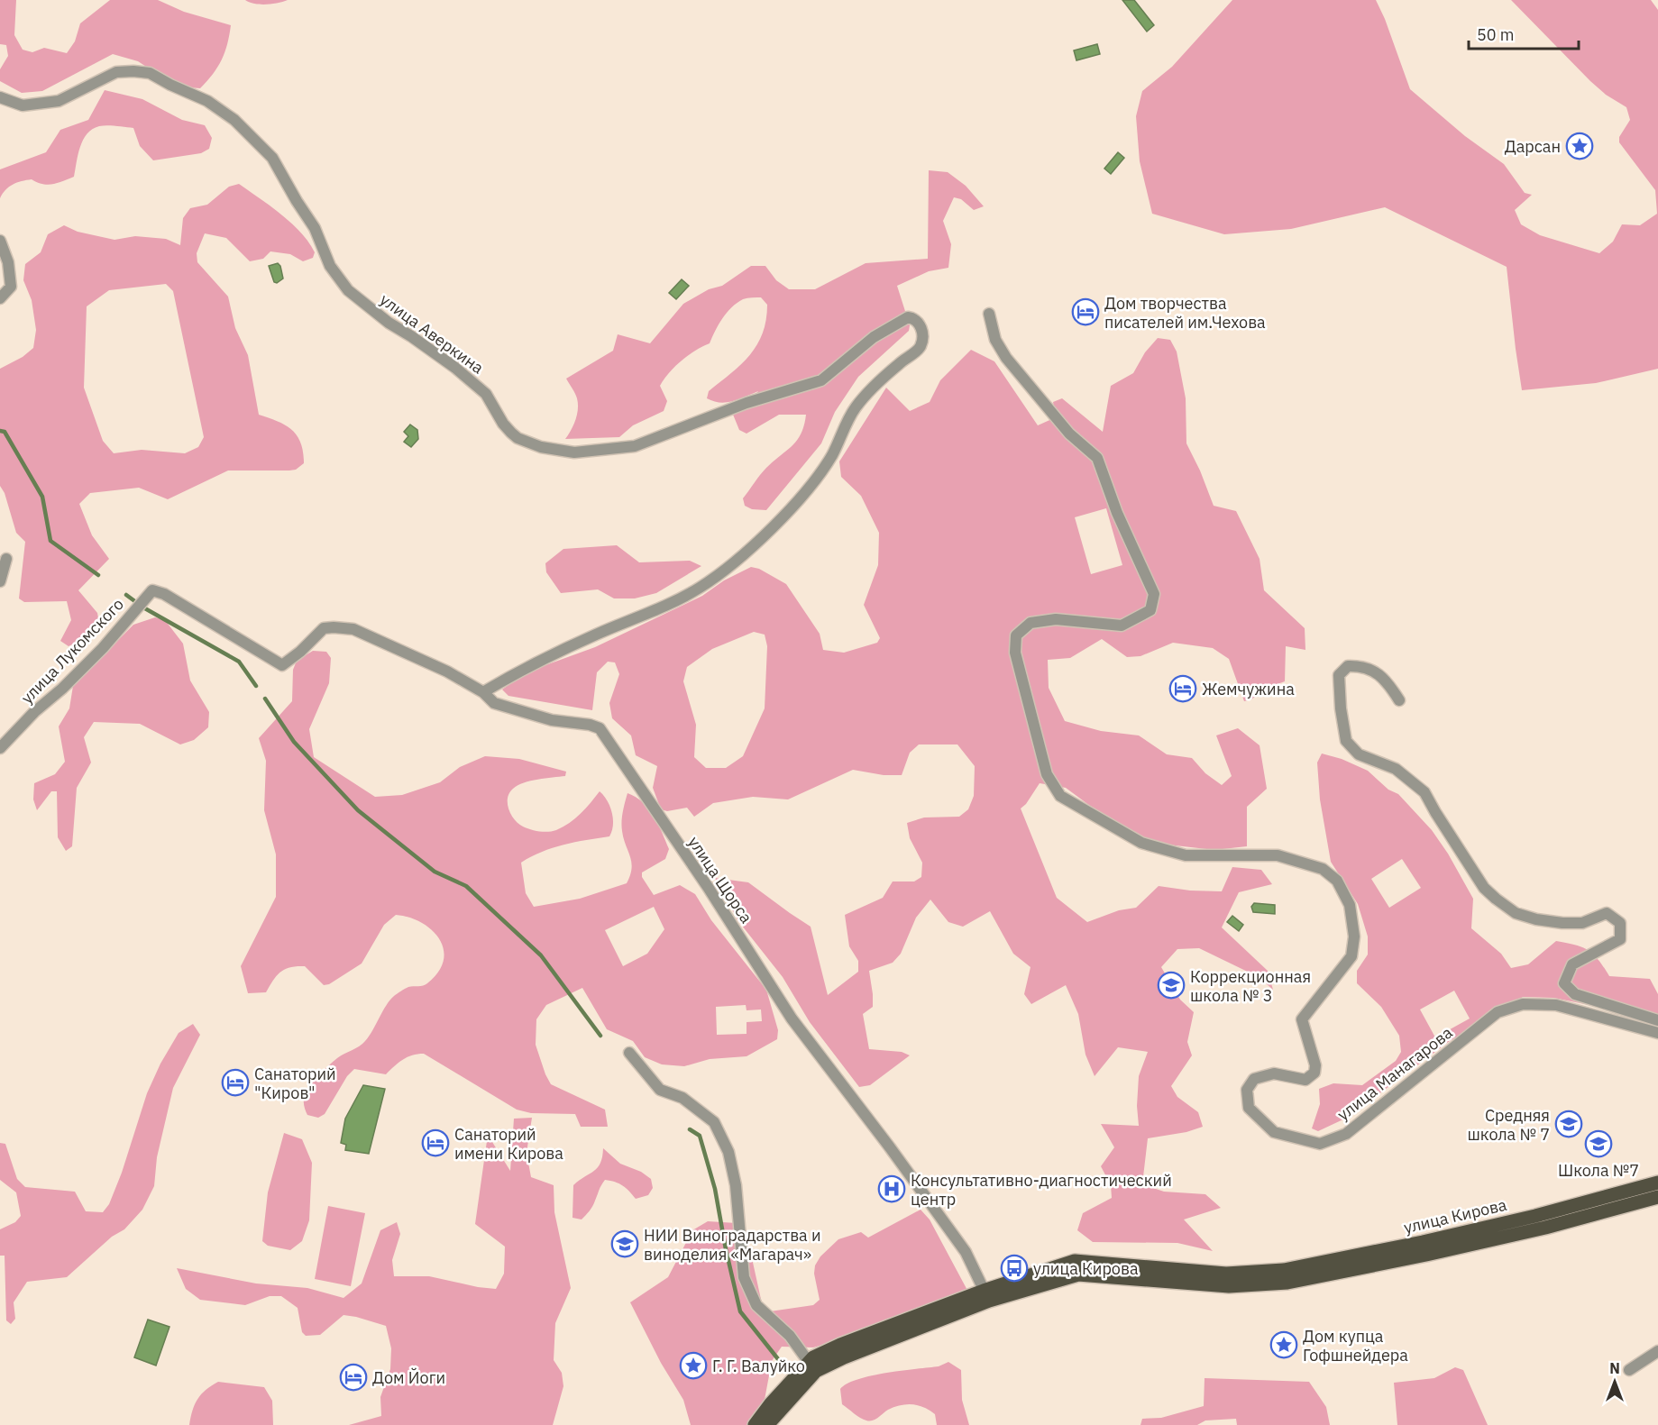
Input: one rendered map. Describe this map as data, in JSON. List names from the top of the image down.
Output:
{
  "streets": {
    "main road": ["улица Кирова"],
    "street": [
      "улица Аверкина",
      "улица Лукомского",
      "улица Щорса",
      "улица Манагарова"
    ]
  },
  "crossings": [
    ["улица Аверкина", "улица Щорса"],
    ["улица Лукомского", "улица Щорса"],
    ["улица Щорса", "улица Кирова"]
  ],
  "places": {
    "place": ["Дарсан", "Дом купца Гофшнейдера", "Г. Г. Валуйко"],
    "hotel": [
      "Дом творчества писателей им.Чехова",
      "Жемчужина",
      "Санаторий \"Киров\"",
      "Санаторий имени Кирова",
      "Дом Йоги"
    ],
    "school or university": [
      "Коррекционная школа № 3",
      "Средняя школа № 7",
      "Школа №7",
      "НИИ Виноградарства и виноделия «Магарач»"
    ],
    "hospital": ["Консультативно-диагностический центр"],
    "bus stop": ["улица Кирова"]
  },
  "scale_bar": "50 m",
  "north": "top"
}
